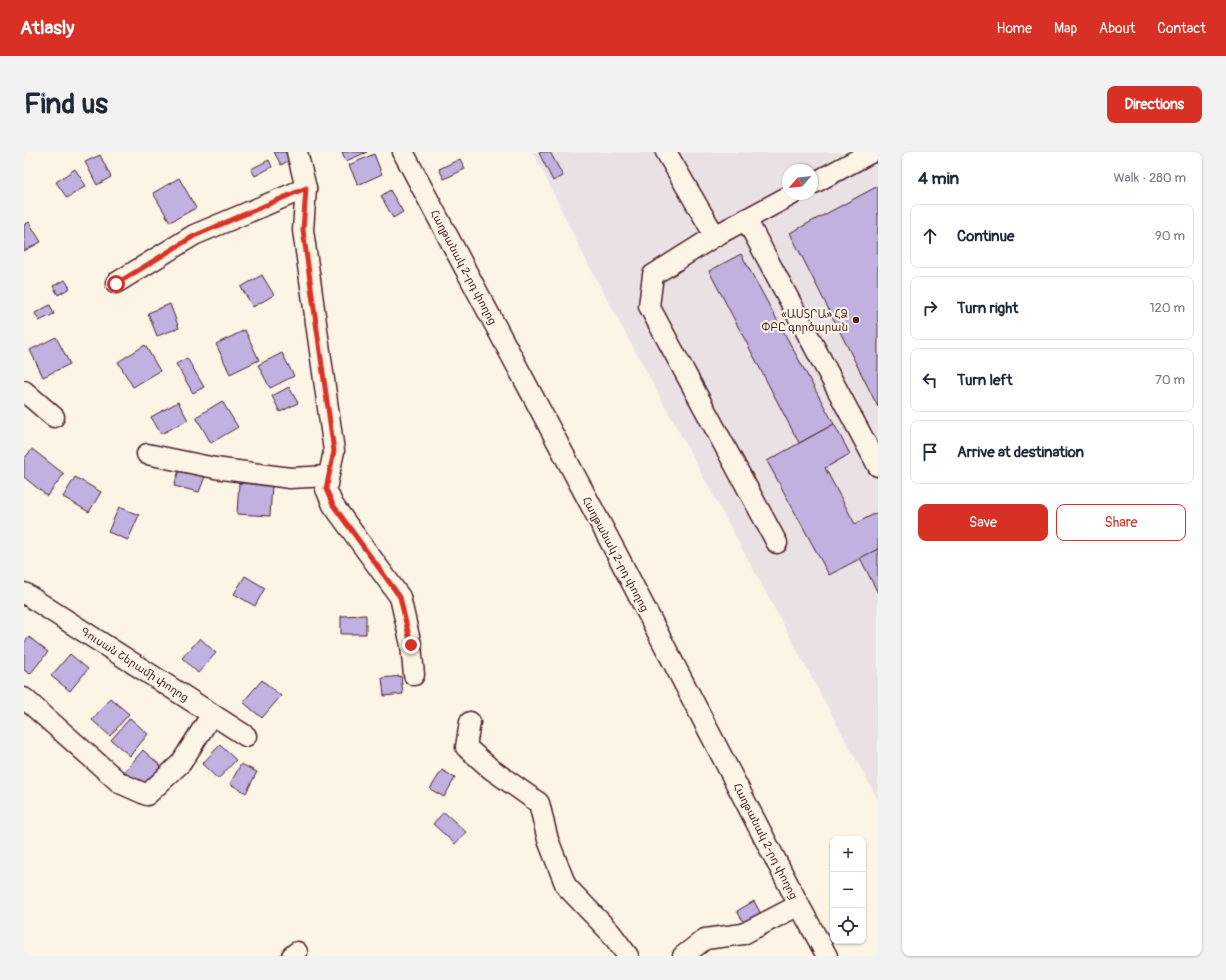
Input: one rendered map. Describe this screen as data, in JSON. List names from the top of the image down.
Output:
{
  "streets": {
    "street": ["Հաղթանակ 2-րդ փողոց", "Գուսան Շերամի փողոց"]
  },
  "places": ["«ԱՍՏՐԱ» ՀՁ ՓԲԸ գործարան"],
  "north": "bottom left",
  "page": {
    "header": "Atlasly",
    "nav": [
      "Home",
      "Map",
      "About",
      "Contact"
    ],
    "buttons": [
      "Directions",
      ["Save", "Share"]
    ],
    "title": "Find us",
    "heading": ["4 min", "Walk · 280 m"],
    "list": [
      ["Continue", "90 m"],
      ["Turn right", "120 m"],
      ["Turn left", "70 m"],
      "Arrive at destination"
    ],
    "map_buttons": ["+", "−"]
  }
}
